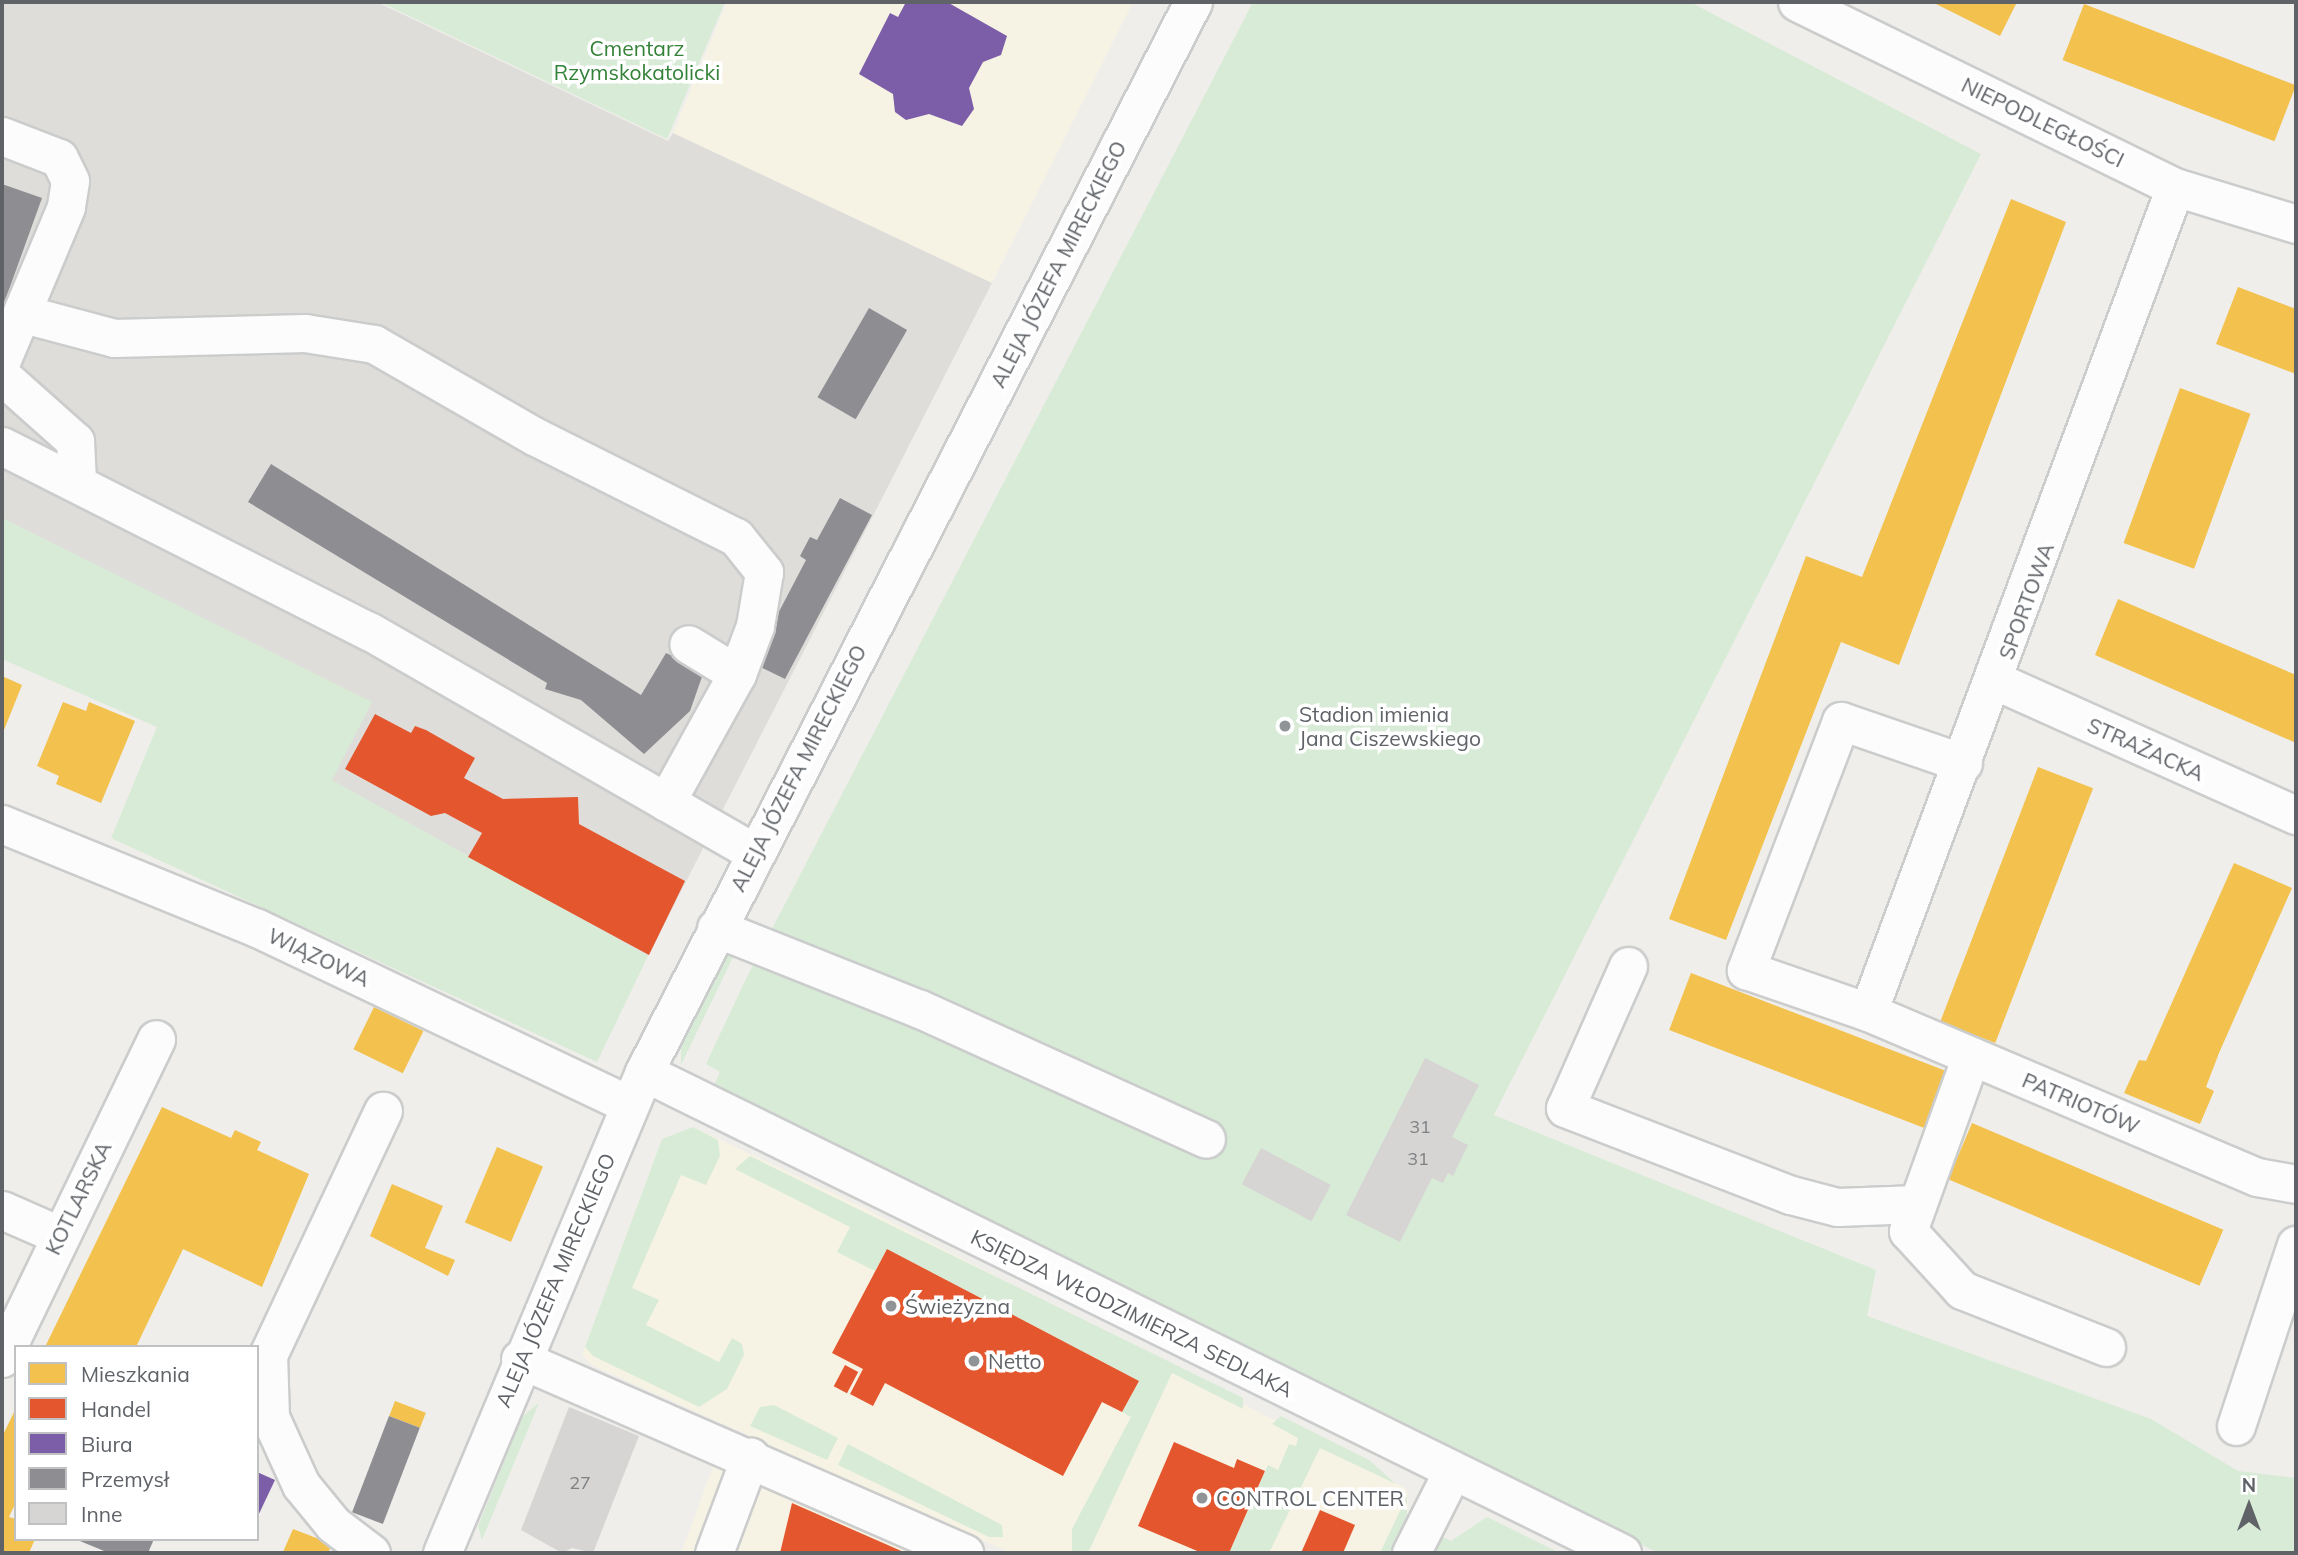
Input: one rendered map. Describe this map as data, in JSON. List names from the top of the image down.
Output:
{
  "streets": {
    "street": [
      "NIEPODLEGŁOŚCI",
      "ALEJA JÓZEFA MIRECKIEGO",
      "SPORTOWA",
      "STRAŻACKA",
      "WIĄZOWA",
      "PATRIOTÓW",
      "KOTLARSKA",
      "KSIĘDZA WŁODZIMIERZA SEDLAKA"
    ]
  },
  "crossings": [
    ["NIEPODLEGŁOŚCI", "SPORTOWA"],
    ["ALEJA JÓZEFA MIRECKIEGO", "WIĄZOWA"],
    ["ALEJA JÓZEFA MIRECKIEGO", "KSIĘDZA WŁODZIMIERZA SEDLAKA"],
    ["SPORTOWA", "STRAŻACKA"],
    ["SPORTOWA", "PATRIOTÓW"]
  ],
  "parks": ["Cmentarz Rzymskokatolicki"],
  "places": [
    "Stadion imienia Jana Ciszewskiego",
    "Świeżyzna",
    "Netto",
    "CONTROL CENTER"
  ],
  "house_numbers": ["31", "31", "27"],
  "legend": [
    "Mieszkania",
    "Handel",
    "Biura",
    "Przemysł",
    "Inne"
  ],
  "north": "top"
}
